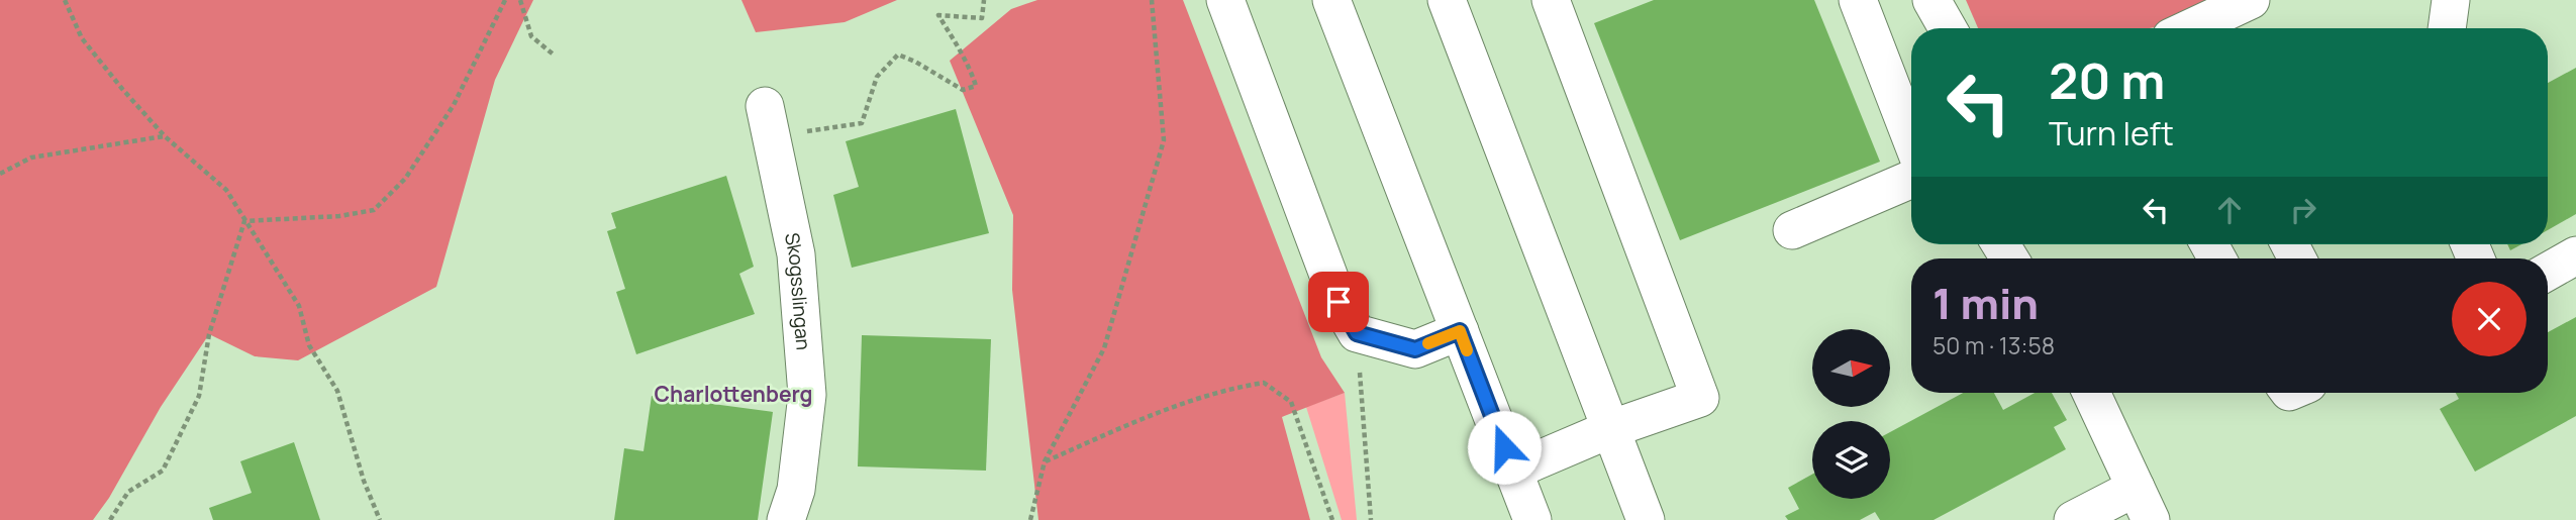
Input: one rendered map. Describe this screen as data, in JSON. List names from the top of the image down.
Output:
{
  "streets": {
    "street": ["Skogsslingan"]
  },
  "districts": ["Charlottenberg"],
  "north": "right",
  "page": {
    "turn": ["20 m", "Turn left"],
    "heading": ["1 min", "50 m · 13:58"]
  }
}
